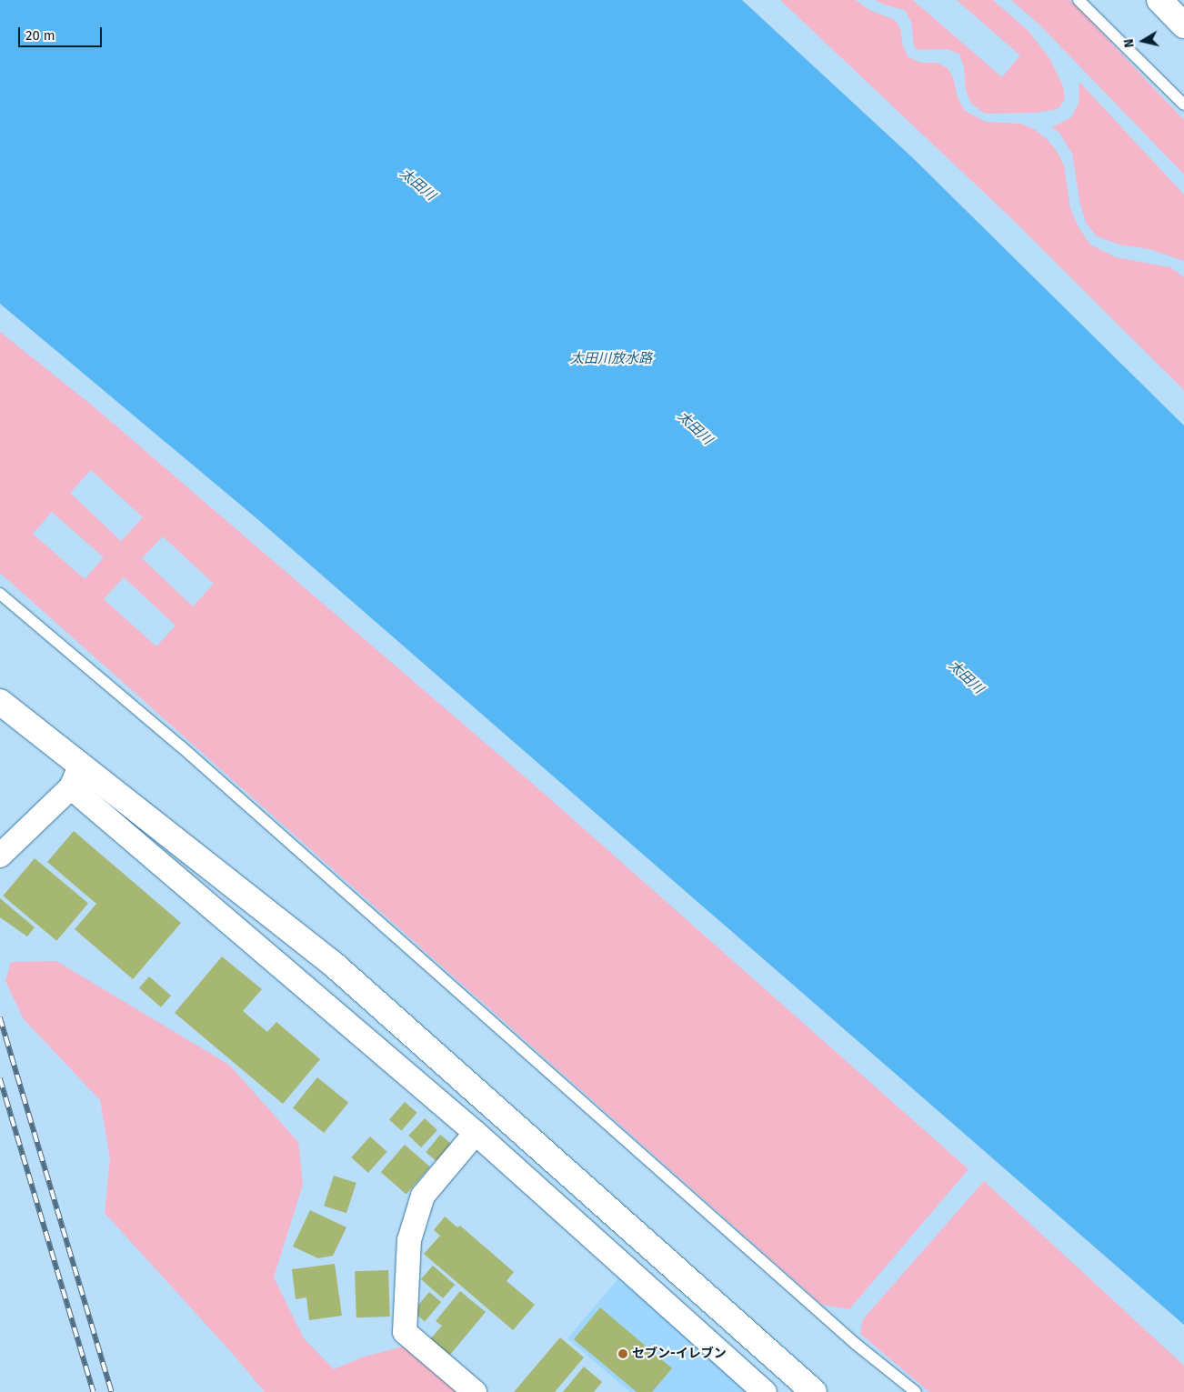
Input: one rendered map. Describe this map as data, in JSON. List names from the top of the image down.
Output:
{
  "water": ["太田川", "太田川放水路"],
  "places": ["セブン-イレブン"],
  "scale_bar": "20 m",
  "north": "left"
}
